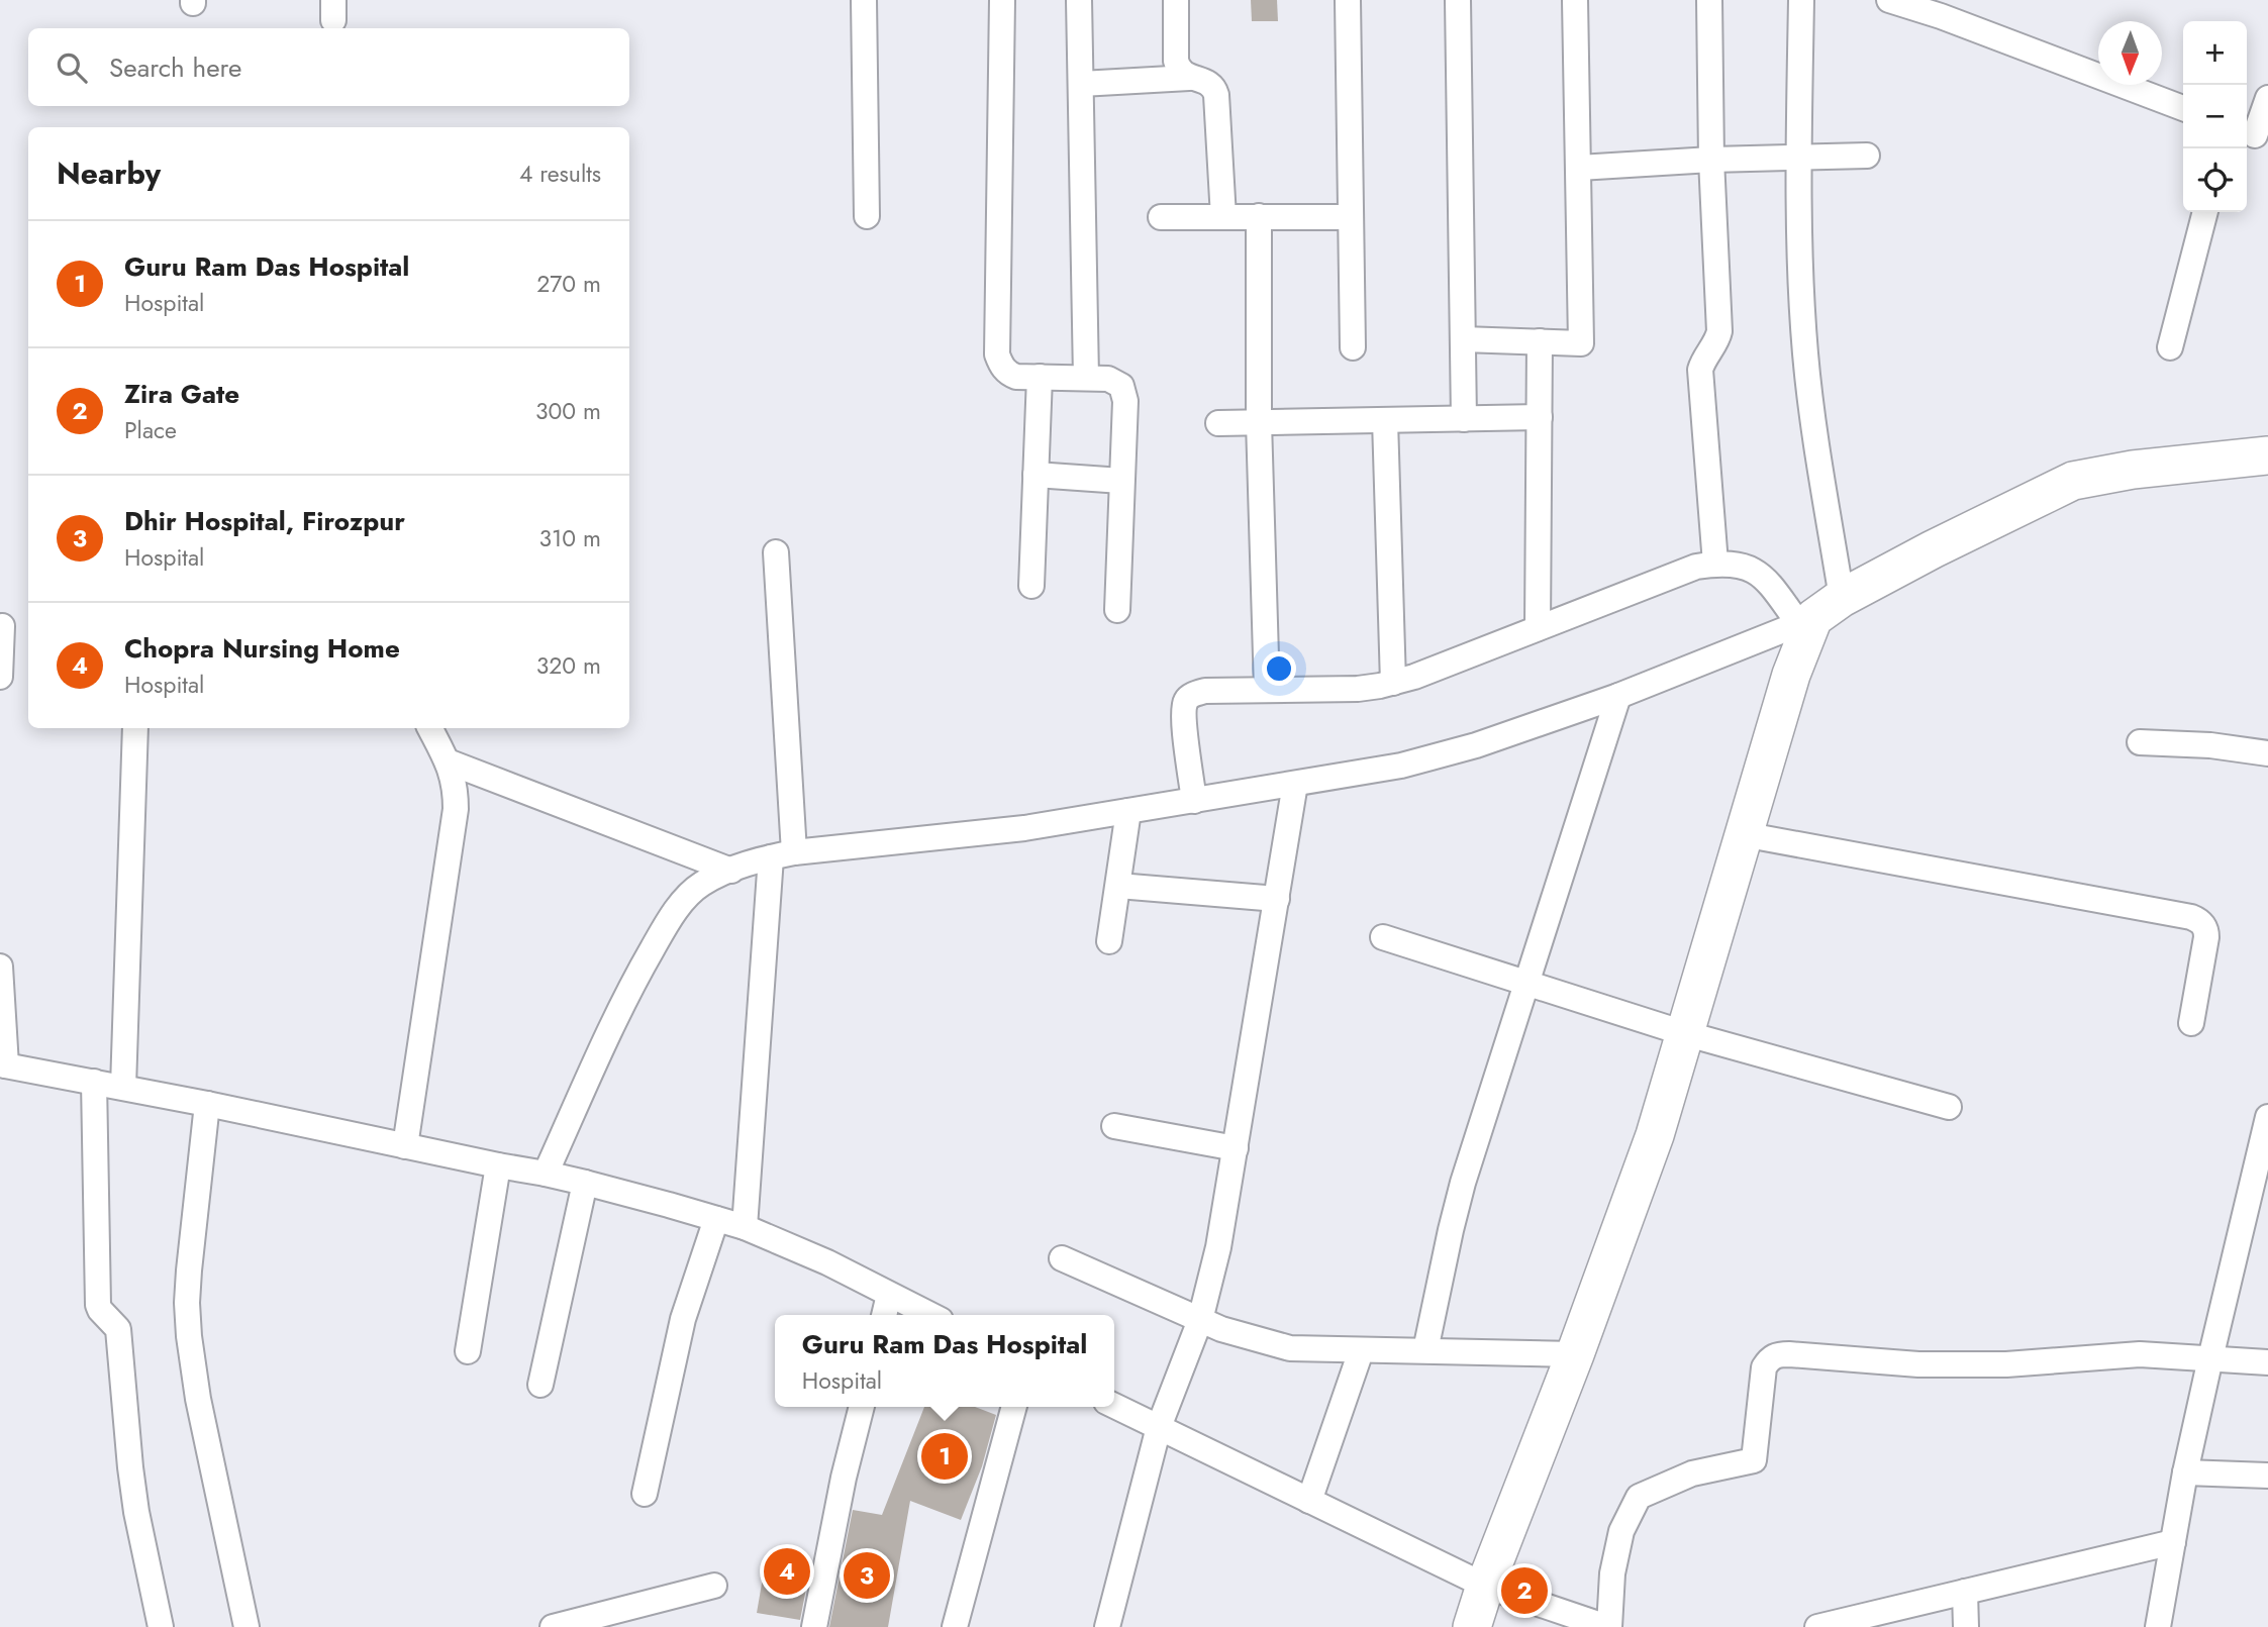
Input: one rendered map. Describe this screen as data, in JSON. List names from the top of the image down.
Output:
{
  "north": "bottom",
  "page": {
    "map_buttons": ["+", "−"],
    "search": "Search here",
    "heading": ["Nearby", "4 results"],
    "list": [
      {
        "mark": "1",
        "name": "Guru Ram Das Hospital",
        "note": "Hospital",
        "value": "270 m"
      },
      {
        "mark": "2",
        "name": "Zira Gate",
        "note": "Place",
        "value": "300 m"
      },
      {
        "mark": "3",
        "name": "Dhir Hospital, Firozpur",
        "note": "Hospital",
        "value": "310 m"
      },
      {
        "mark": "4",
        "name": "Chopra Nursing Home",
        "note": "Hospital",
        "value": "320 m"
      }
    ],
    "popup": ["Guru Ram Das Hospital", "Hospital"],
    "pins": [
      "1",
      "4",
      "3",
      "2"
    ]
  }
}
